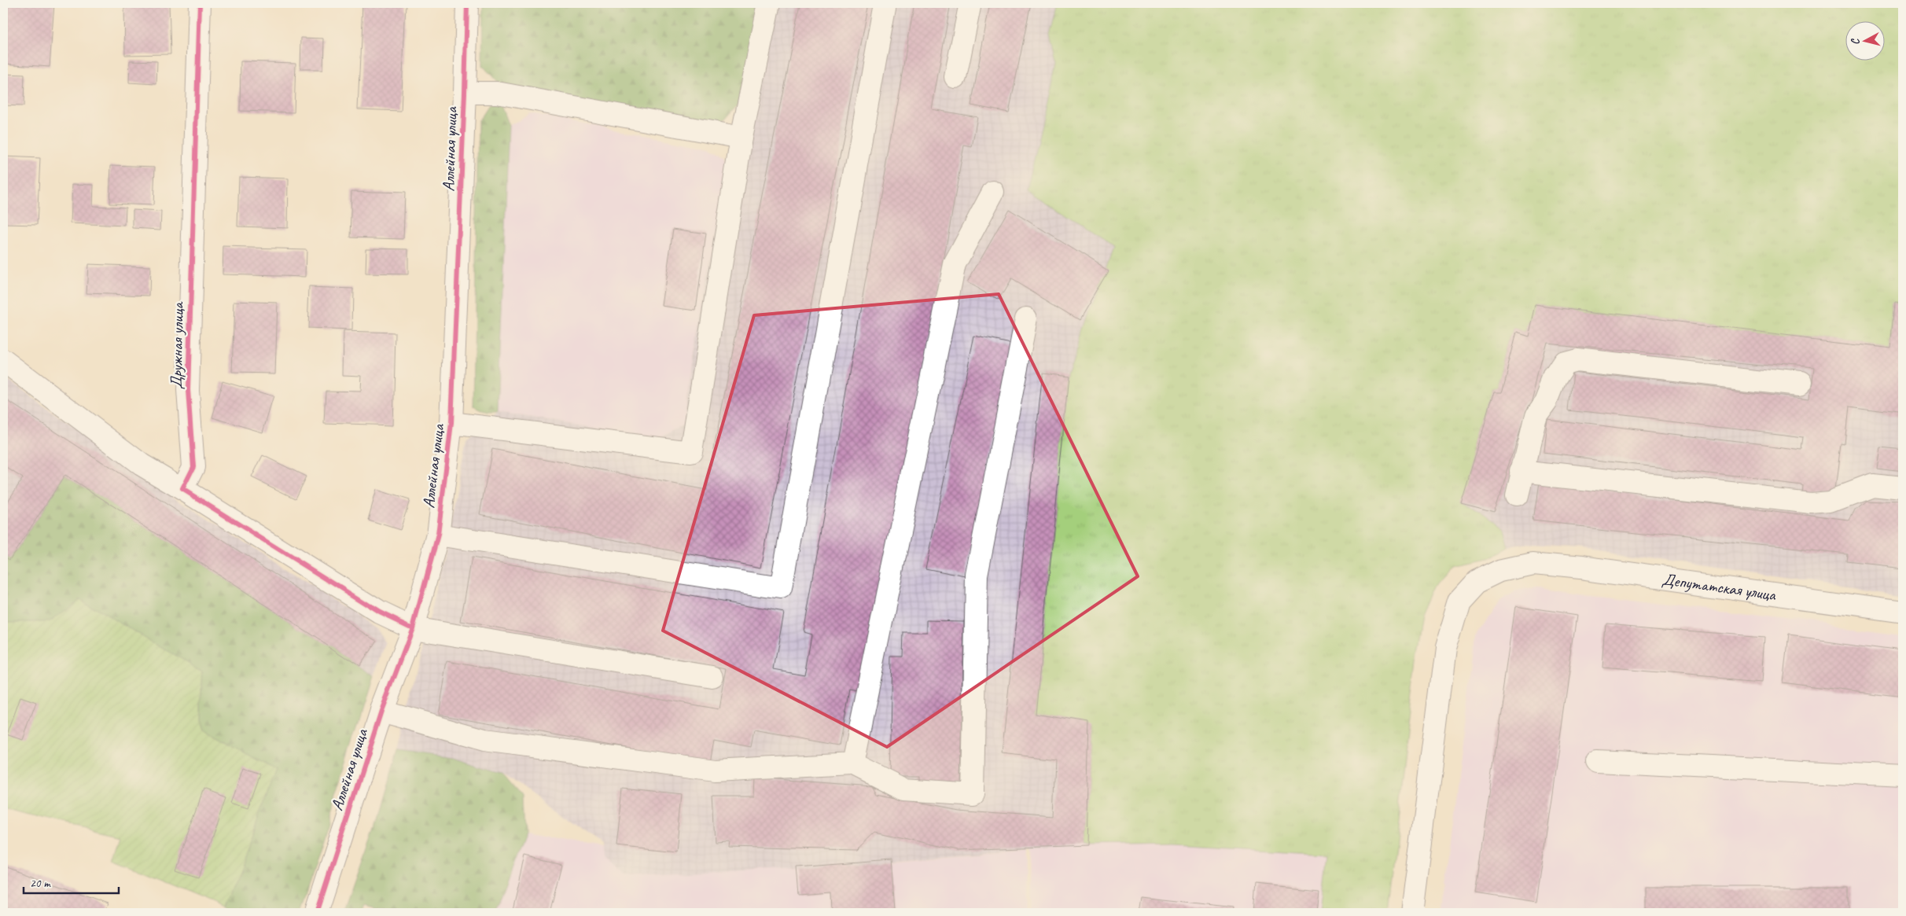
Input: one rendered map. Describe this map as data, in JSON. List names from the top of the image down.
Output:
{
  "streets": {
    "street": ["Аллейная улица", "Дружная улица", "Депутатская улица"]
  },
  "scale_bar": "20 m",
  "north": "left"
}
